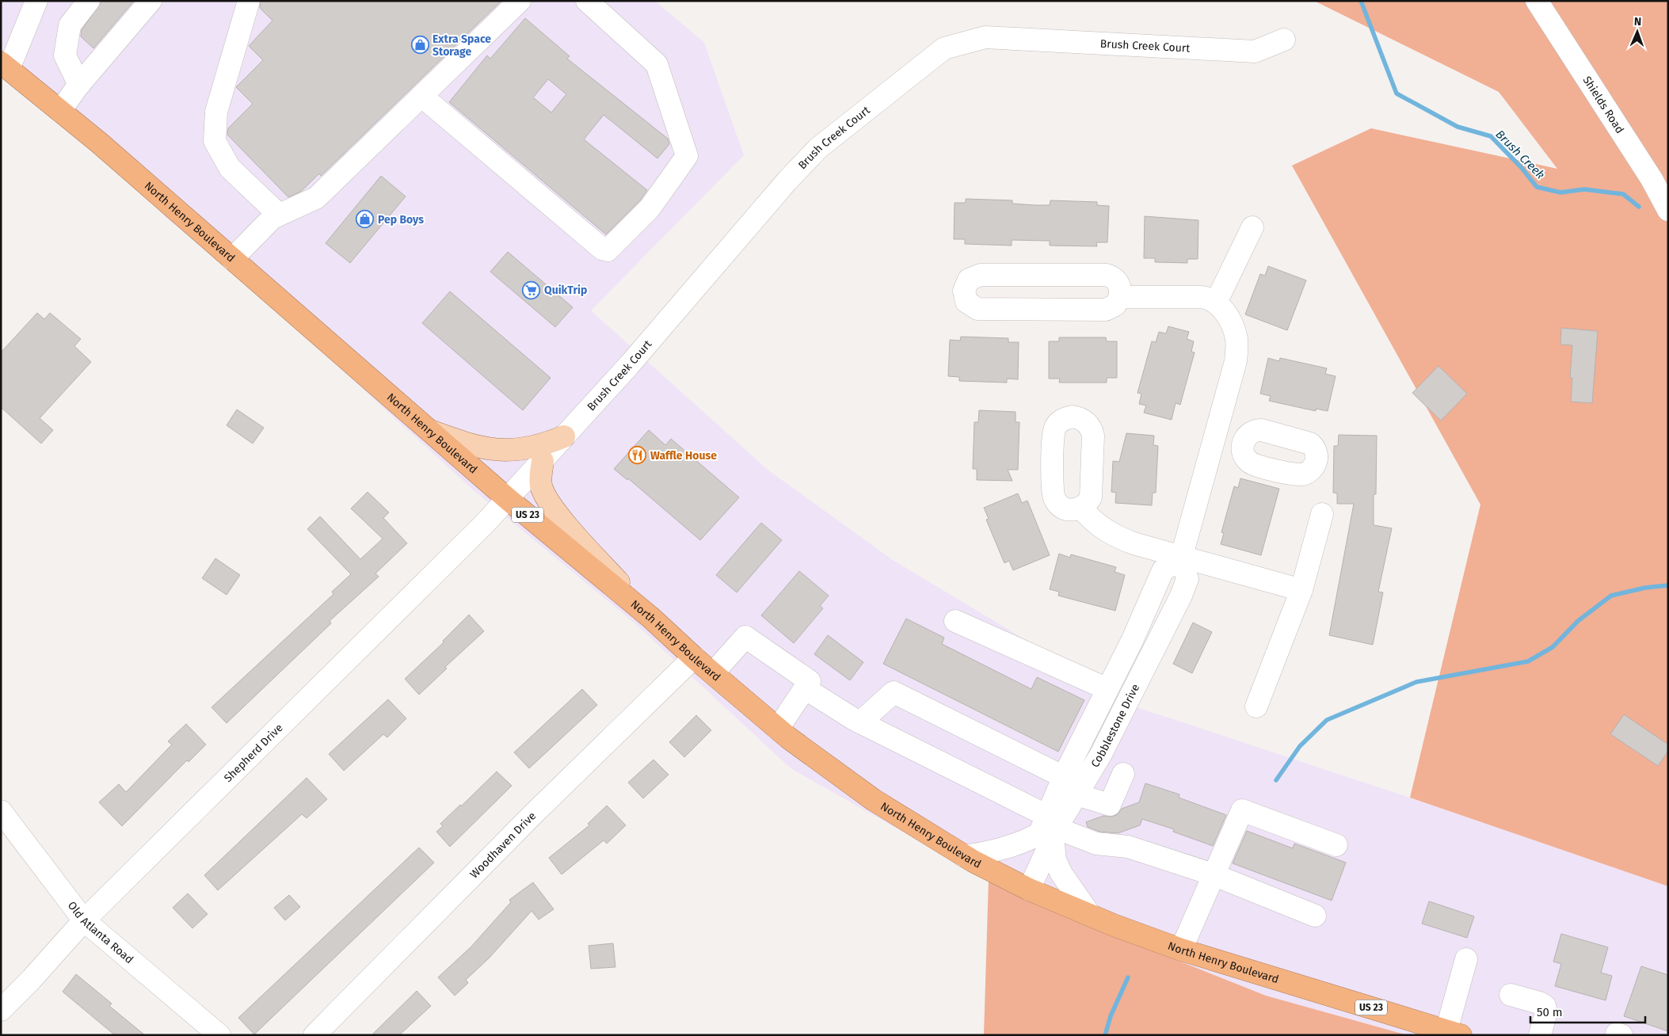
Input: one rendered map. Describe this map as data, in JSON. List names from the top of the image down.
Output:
{
  "streets": {
    "highway": ["North Henry Boulevard", "US 23"],
    "street": [
      "Brush Creek Court",
      "Shields Road",
      "Cobblestone Drive",
      "Shepherd Drive",
      "Woodhaven Drive",
      "Old Atlanta Road"
    ]
  },
  "crossings": [
    ["Brush Creek Court", "North Henry Boulevard"],
    ["Brush Creek Court", "Shepherd Drive"],
    ["North Henry Boulevard", "Cobblestone Drive"],
    ["North Henry Boulevard", "Shepherd Drive"],
    ["North Henry Boulevard", "Woodhaven Drive"],
    ["Shepherd Drive", "Old Atlanta Road"]
  ],
  "water": ["Brush Creek"],
  "places": {
    "shop": ["Extra Space Storage", "Pep Boys"],
    "supermarket": ["QuikTrip"],
    "restaurant": ["Waffle House"]
  },
  "scale_bar": "50 m",
  "north": "top"
}
